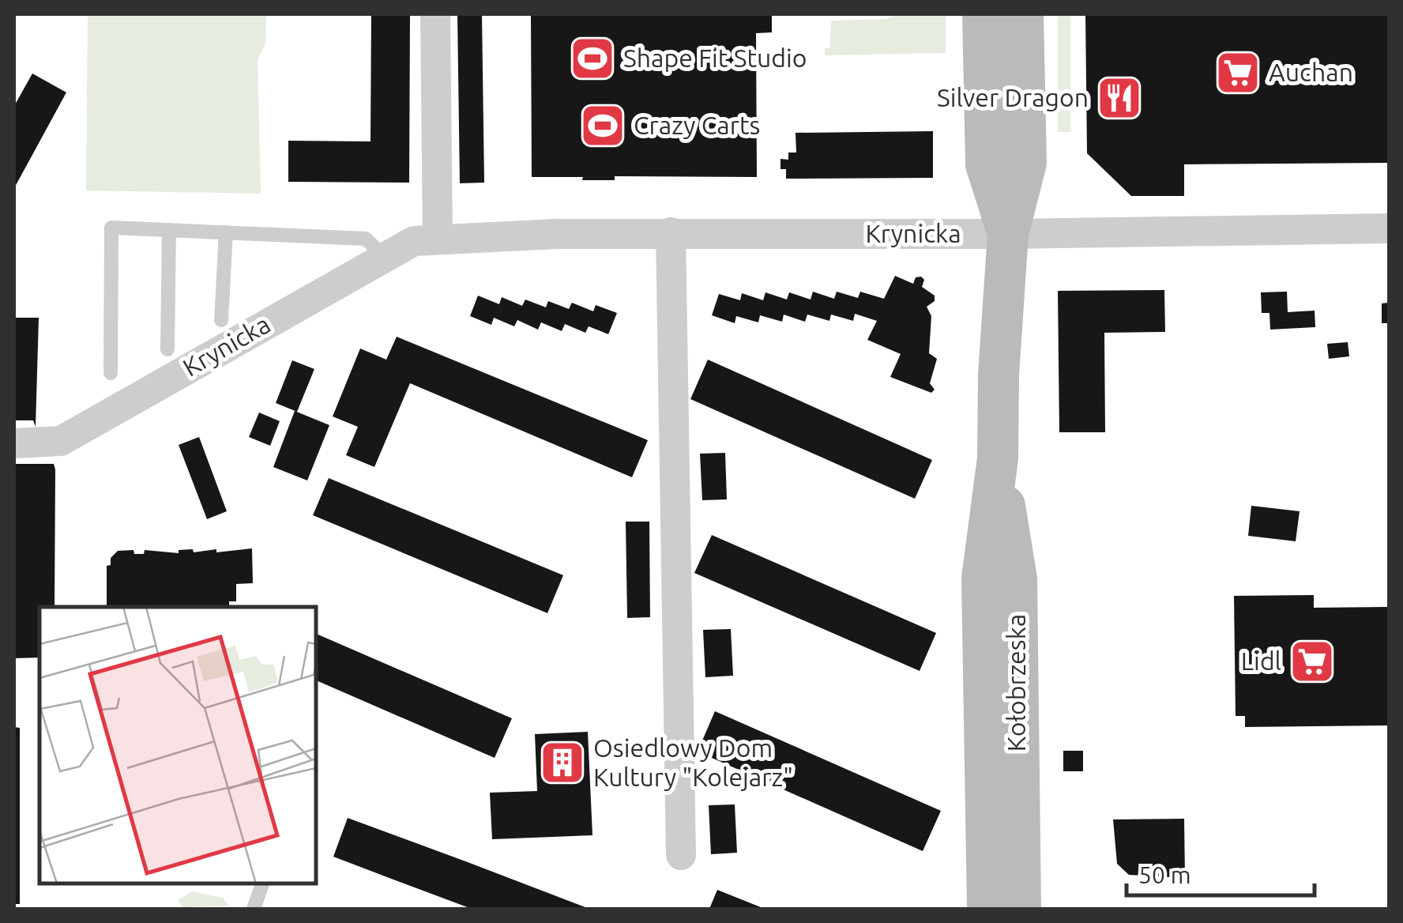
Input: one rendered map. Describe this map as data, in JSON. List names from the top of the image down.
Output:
{
  "streets": {
    "main road": ["Kołobrzeska"],
    "street": ["Krynicka"]
  },
  "crossings": [
    ["Krynicka", "Kołobrzeska"]
  ],
  "places": {
    "sports": ["Shape Fit Studio", "Crazy Carts"],
    "supermarket": ["Auchan", "Lidl"],
    "restaurant": ["Silver Dragon"],
    "building": ["Osiedlowy Dom Kultury \"Kolejarz\""]
  },
  "scale_bar": "50 m"
}
